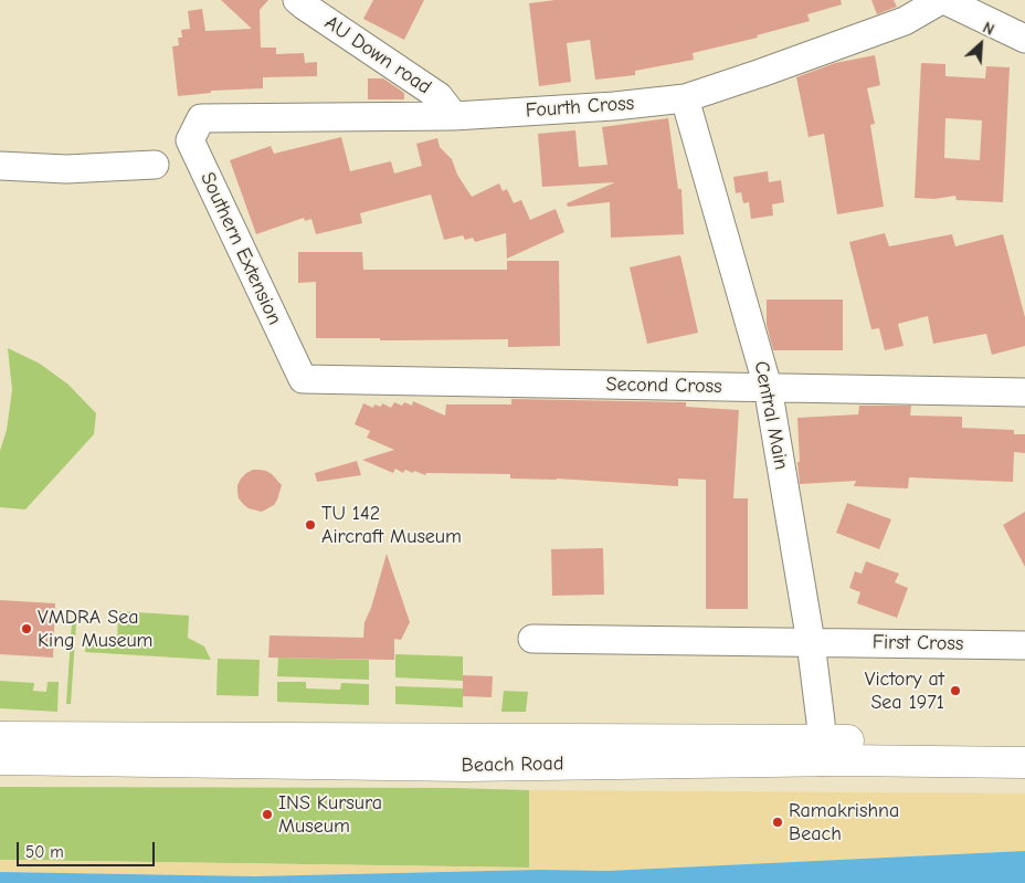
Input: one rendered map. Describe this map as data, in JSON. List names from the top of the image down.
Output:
{
  "streets": {
    "main road": ["Beach Road"],
    "street": [
      "AU Down road",
      "Fourth Cross",
      "Southern Extension",
      "Second Cross",
      "Central Main",
      "First Cross"
    ]
  },
  "crossings": [
    ["AU Down road", "Fourth Cross"],
    ["Fourth Cross", "Southern Extension"],
    ["Fourth Cross", "Central Main"],
    ["Southern Extension", "Second Cross"],
    ["Second Cross", "Central Main"],
    ["Central Main", "First Cross"],
    ["Central Main", "Beach Road"]
  ],
  "places": [
    "TU 142 Aircraft Museum",
    "VMDRA Sea King Museum",
    "Victory at Sea 1971",
    "INS Kursura Museum",
    "Ramakrishna Beach"
  ],
  "scale_bar": "50 m",
  "north": "top right"
}
